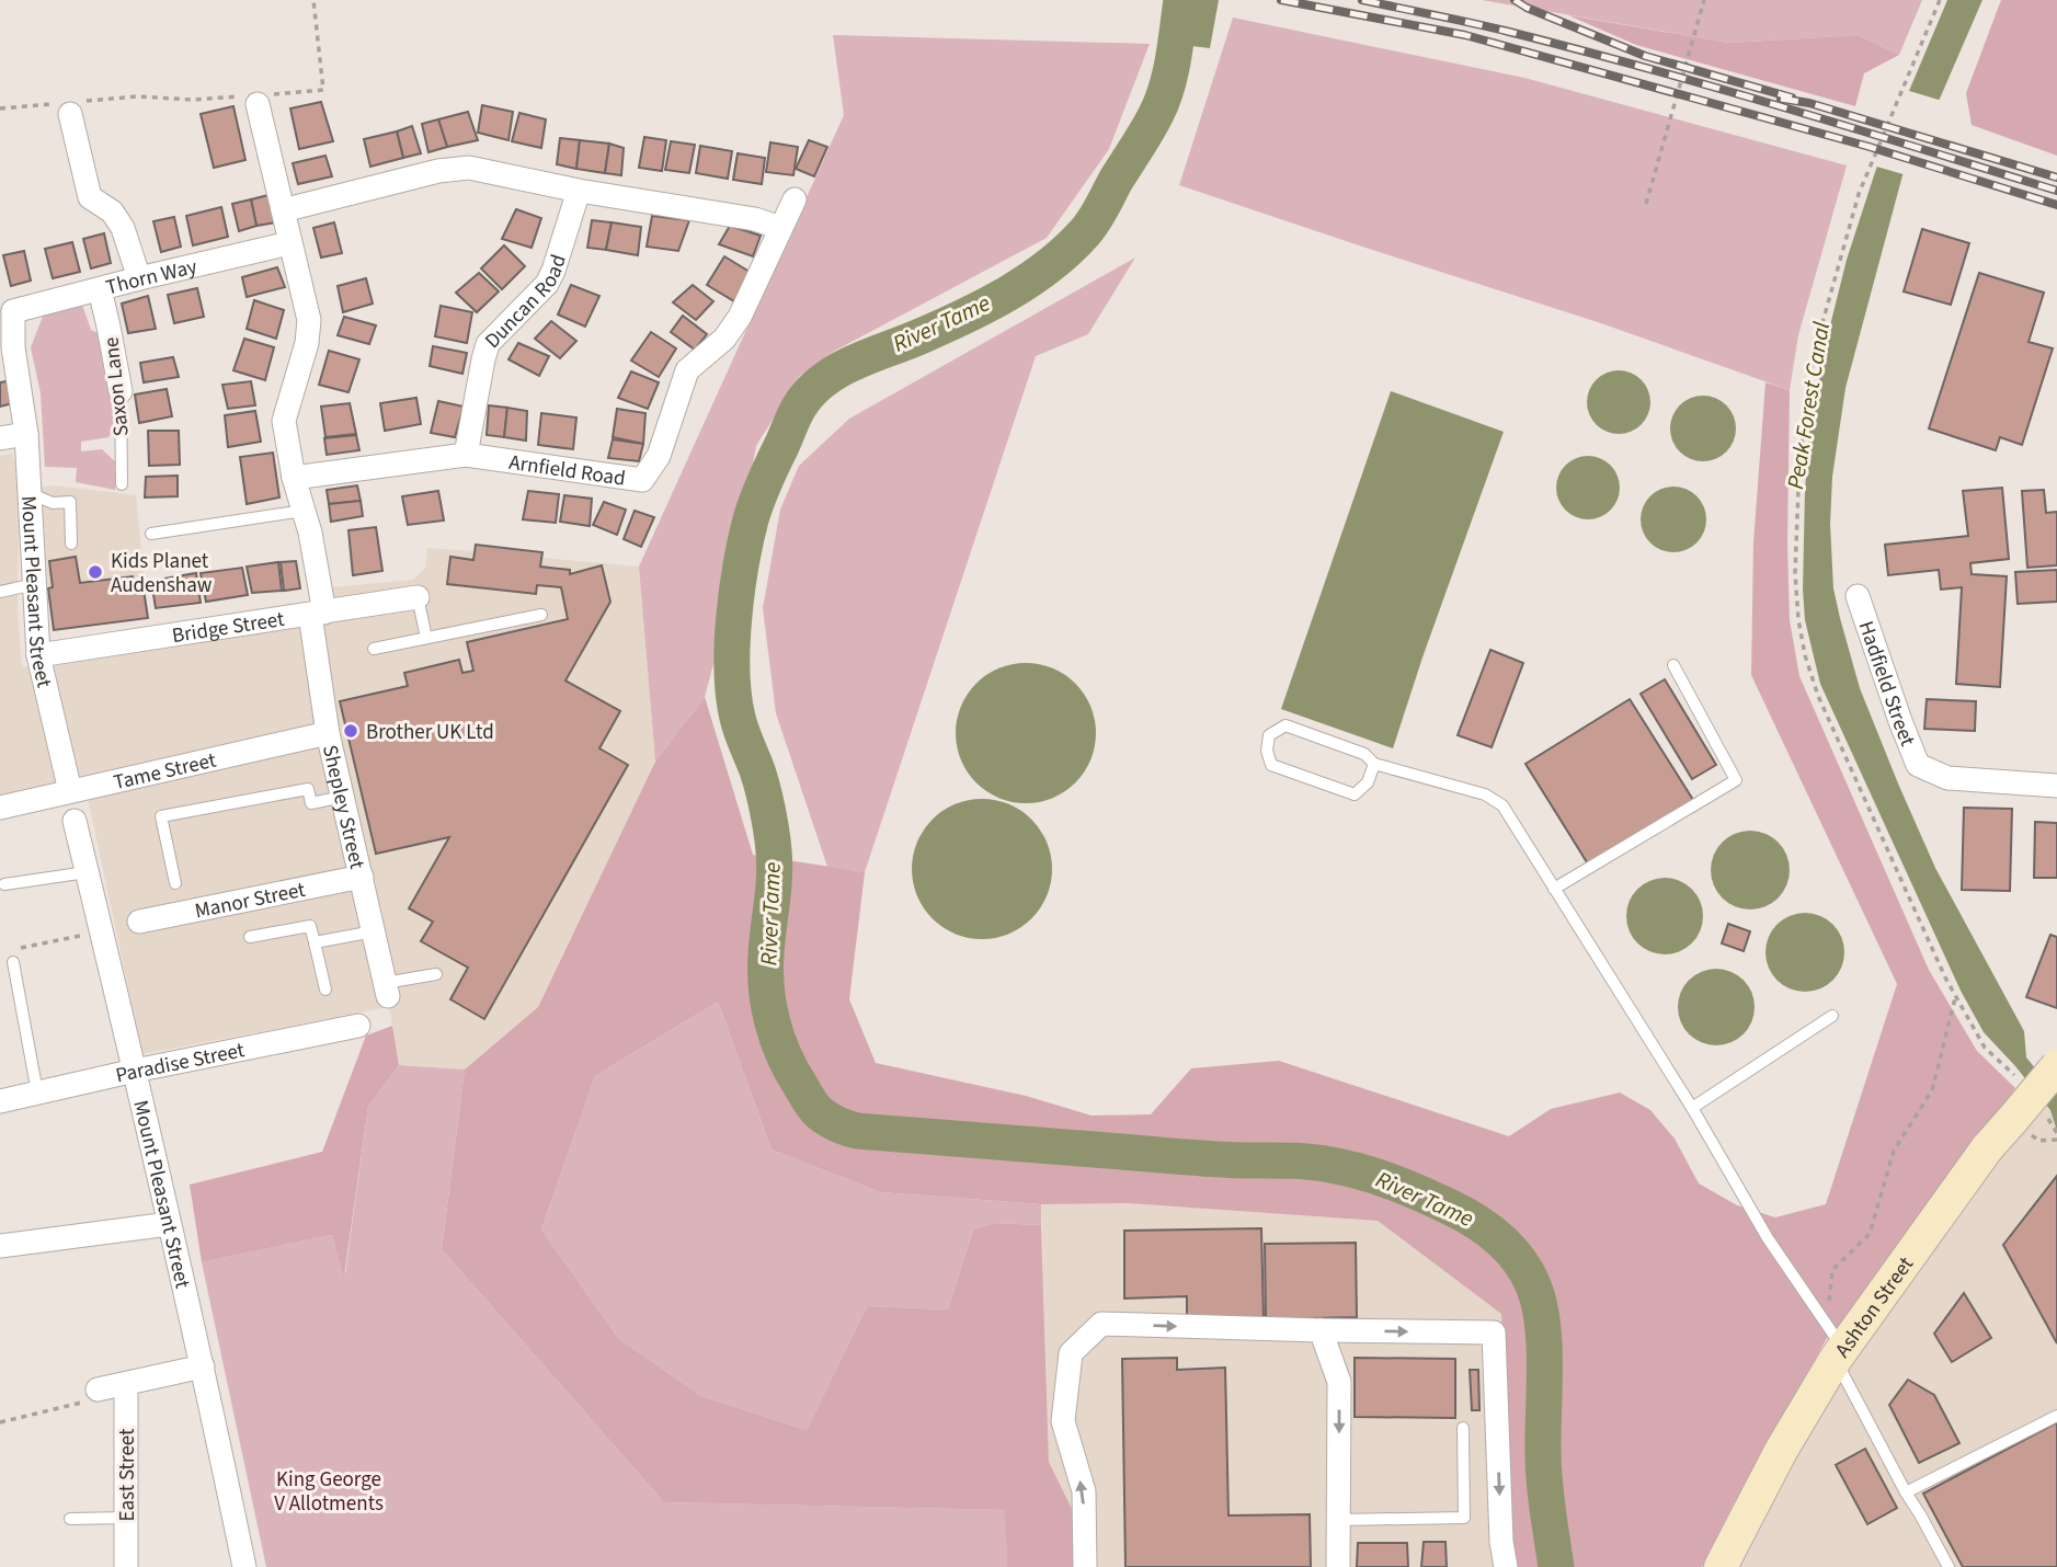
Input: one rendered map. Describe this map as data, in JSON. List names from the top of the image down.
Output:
{
  "streets": {
    "main road": ["Ashton Street"],
    "street": [
      "Thorn Way",
      "Duncan Road",
      "Saxon Lane",
      "Arnfield Road",
      "Mount Pleasant Street",
      "Bridge Street",
      "Hadfield Street",
      "Tame Street",
      "Shepley Street",
      "Manor Street",
      "Paradise Street",
      "East Street"
    ]
  },
  "crossings": [
    ["Thorn Way", "Saxon Lane"],
    ["Thorn Way", "Mount Pleasant Street"],
    ["Duncan Road", "Arnfield Road"],
    ["Mount Pleasant Street", "Bridge Street"],
    ["Mount Pleasant Street", "Tame Street"],
    ["Mount Pleasant Street", "Paradise Street"],
    ["Bridge Street", "Shepley Street"],
    ["Tame Street", "Shepley Street"],
    ["Shepley Street", "Manor Street"]
  ],
  "water": ["River Tame", "Peak Forest Canal"],
  "parks": ["King George V Allotments"],
  "places": ["Kids Planet Audenshaw", "Brother UK Ltd"]
}
